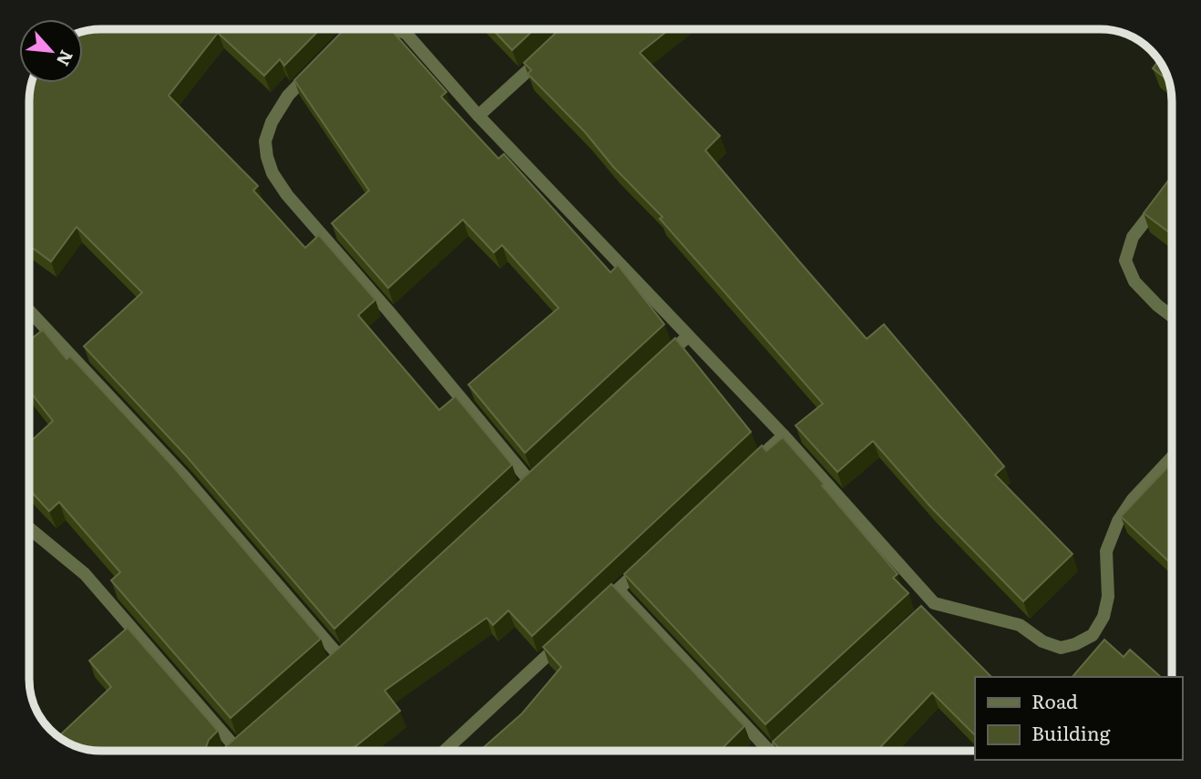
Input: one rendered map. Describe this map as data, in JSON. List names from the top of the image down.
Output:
{
  "legend": ["Road", "Building"],
  "north": "bottom right"
}
